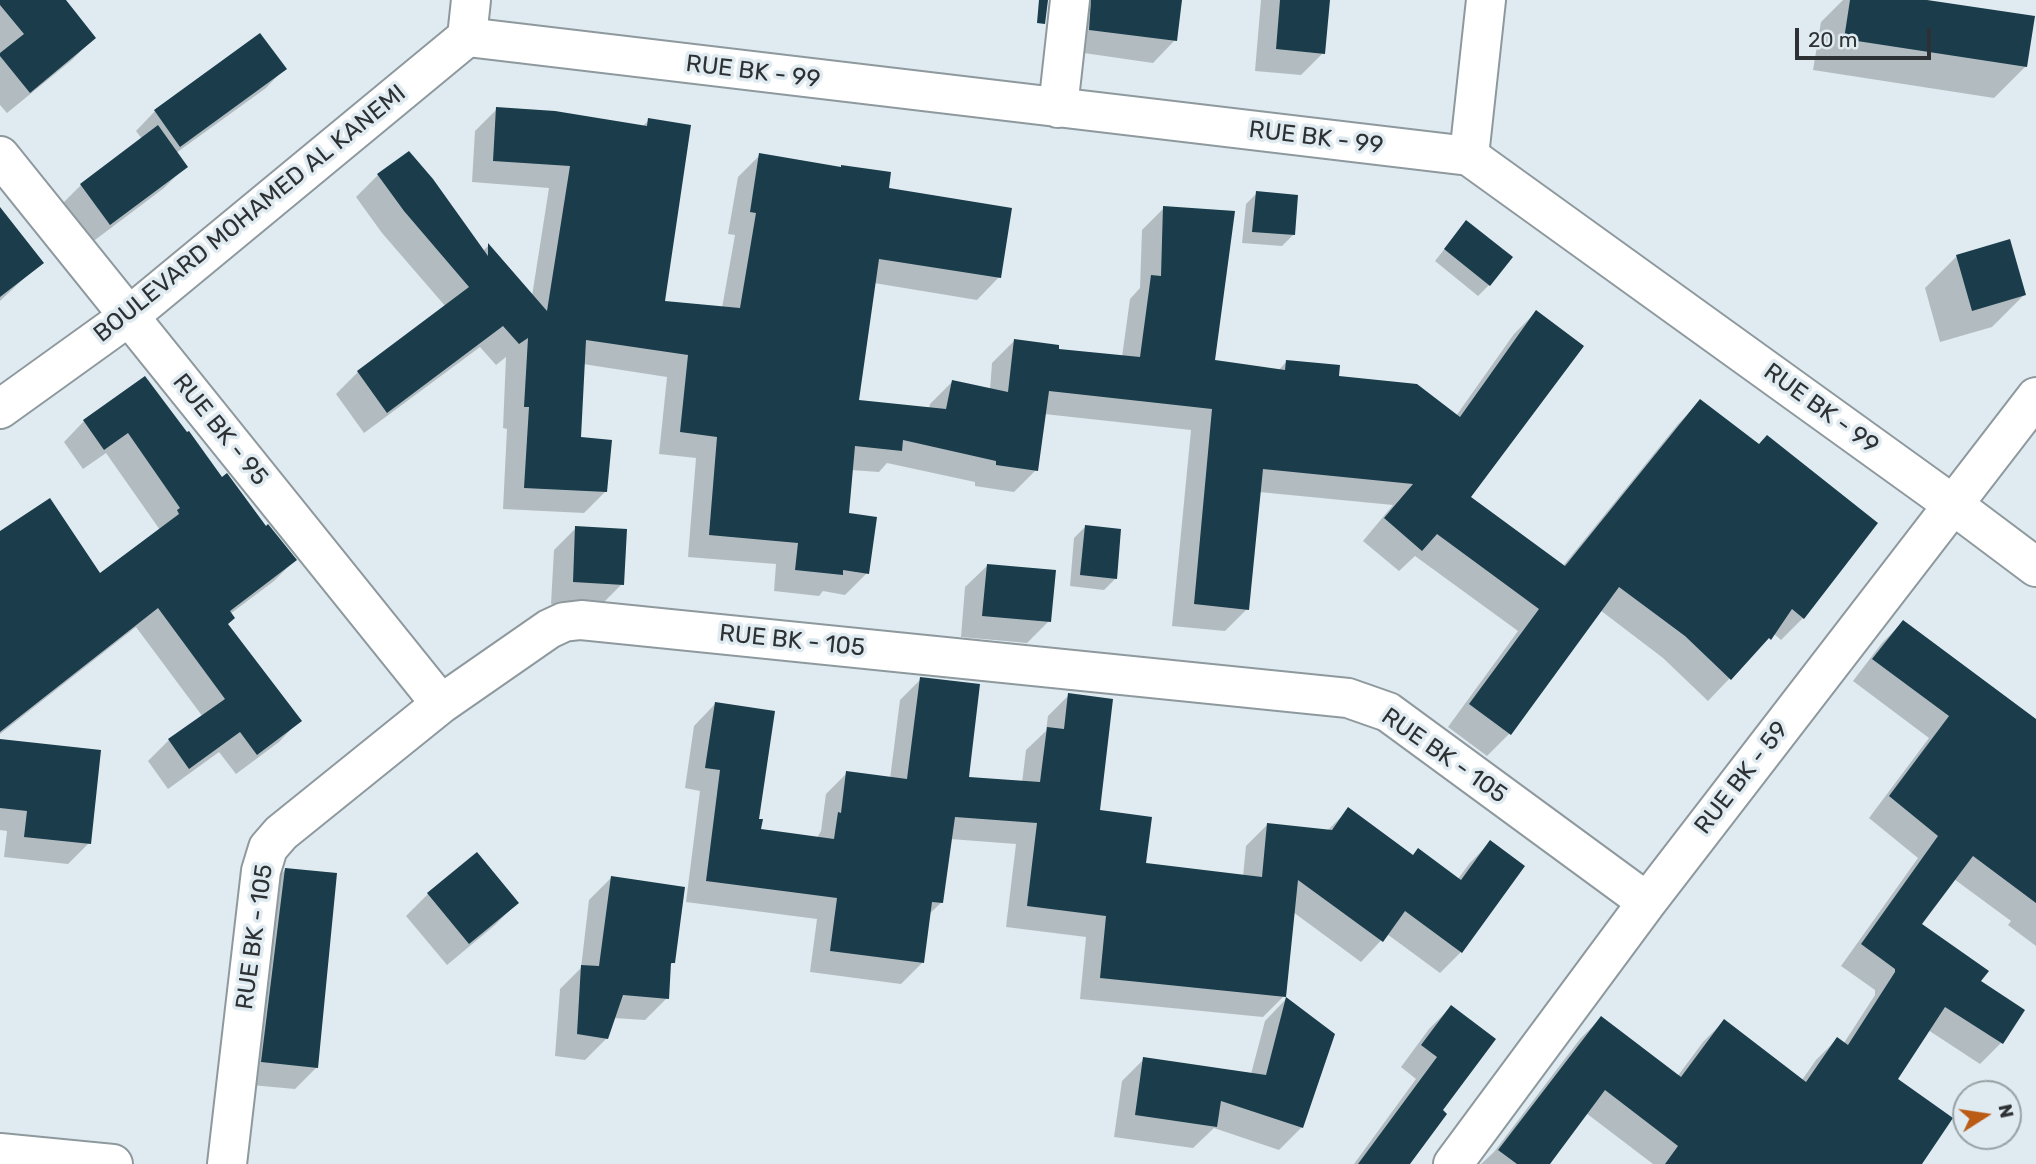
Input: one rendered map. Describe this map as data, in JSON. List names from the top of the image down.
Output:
{
  "streets": {
    "street": [
      "RUE BK - 99",
      "BOULEVARD MOHAMED AL KANEMI",
      "RUE BK - 95",
      "RUE BK - 105",
      "RUE BK - 59"
    ]
  },
  "crossings": [
    ["RUE BK - 99", "BOULEVARD MOHAMED AL KANEMI"],
    ["RUE BK - 99", "RUE BK - 59"],
    ["BOULEVARD MOHAMED AL KANEMI", "RUE BK - 95"],
    ["RUE BK - 95", "RUE BK - 105"],
    ["RUE BK - 105", "RUE BK - 59"]
  ],
  "scale_bar": "20 m",
  "north": "right"
}
